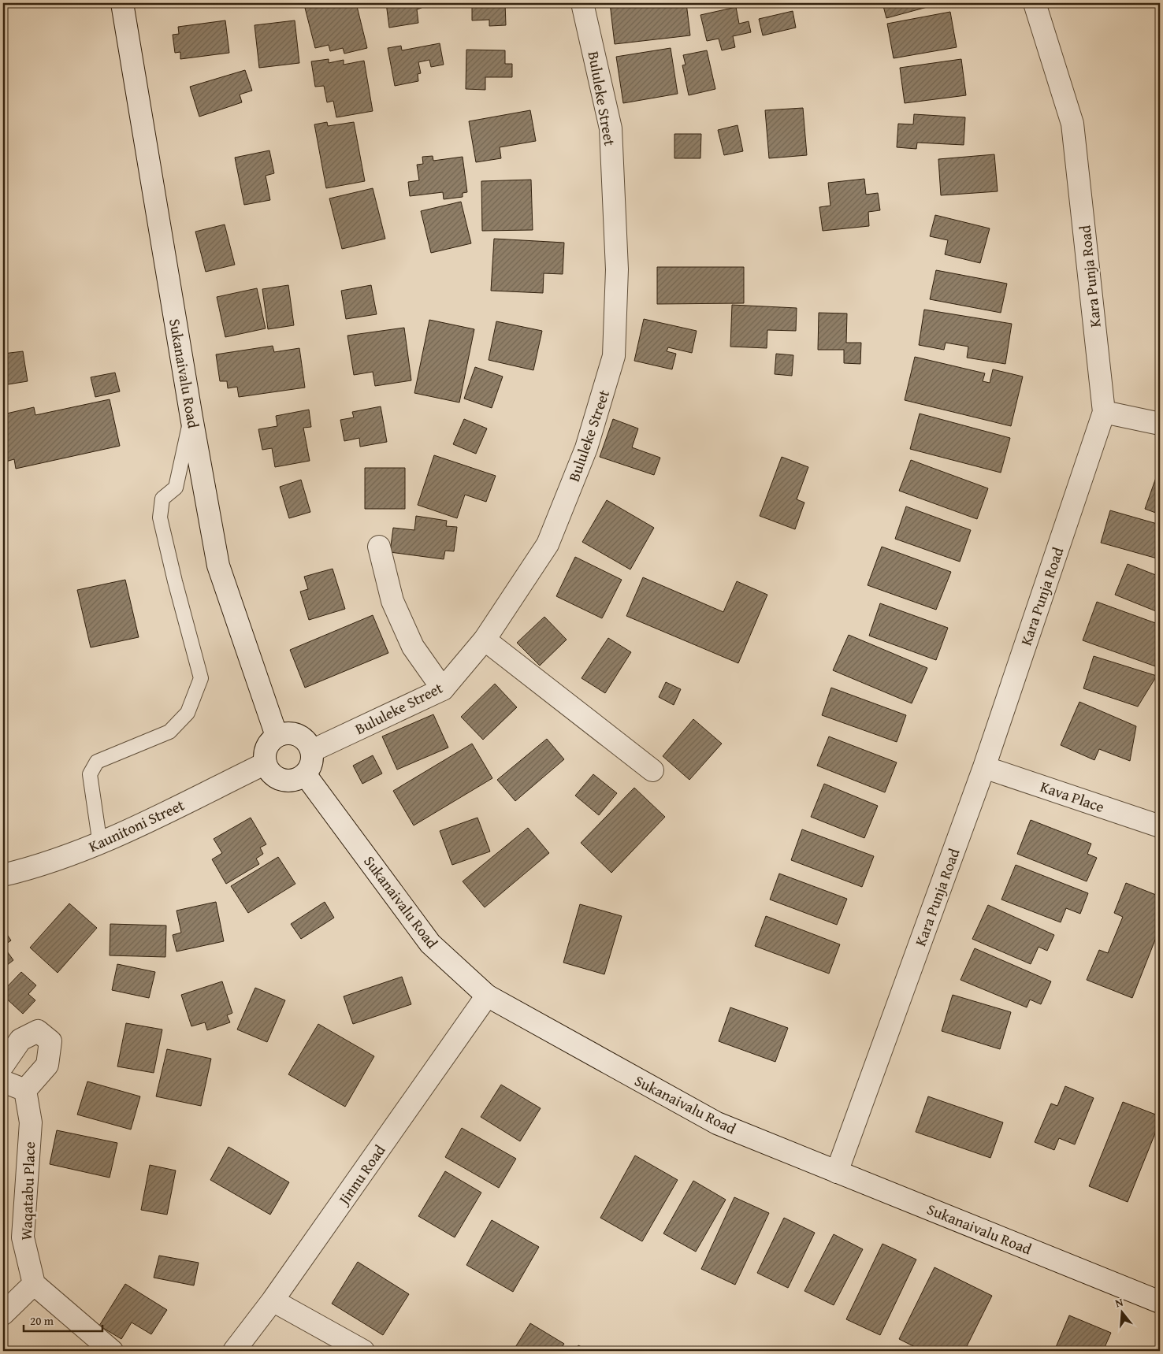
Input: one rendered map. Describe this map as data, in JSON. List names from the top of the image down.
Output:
{
  "streets": {
    "street": [
      "Bululeke Street",
      "Kara Punja Road",
      "Sukanaivalu Road",
      "Kava Place",
      "Kaunitoni Street",
      "Jinnu Road",
      "Waqatabu Place"
    ]
  },
  "crossings": [
    ["Bululeke Street", "Sukanaivalu Road"],
    ["Bululeke Street", "Kaunitoni Street"],
    ["Kara Punja Road", "Sukanaivalu Road"],
    ["Kara Punja Road", "Kava Place"],
    ["Sukanaivalu Road", "Kaunitoni Street"],
    ["Sukanaivalu Road", "Jinnu Road"]
  ],
  "scale_bar": "20 m",
  "north": "top"
}
